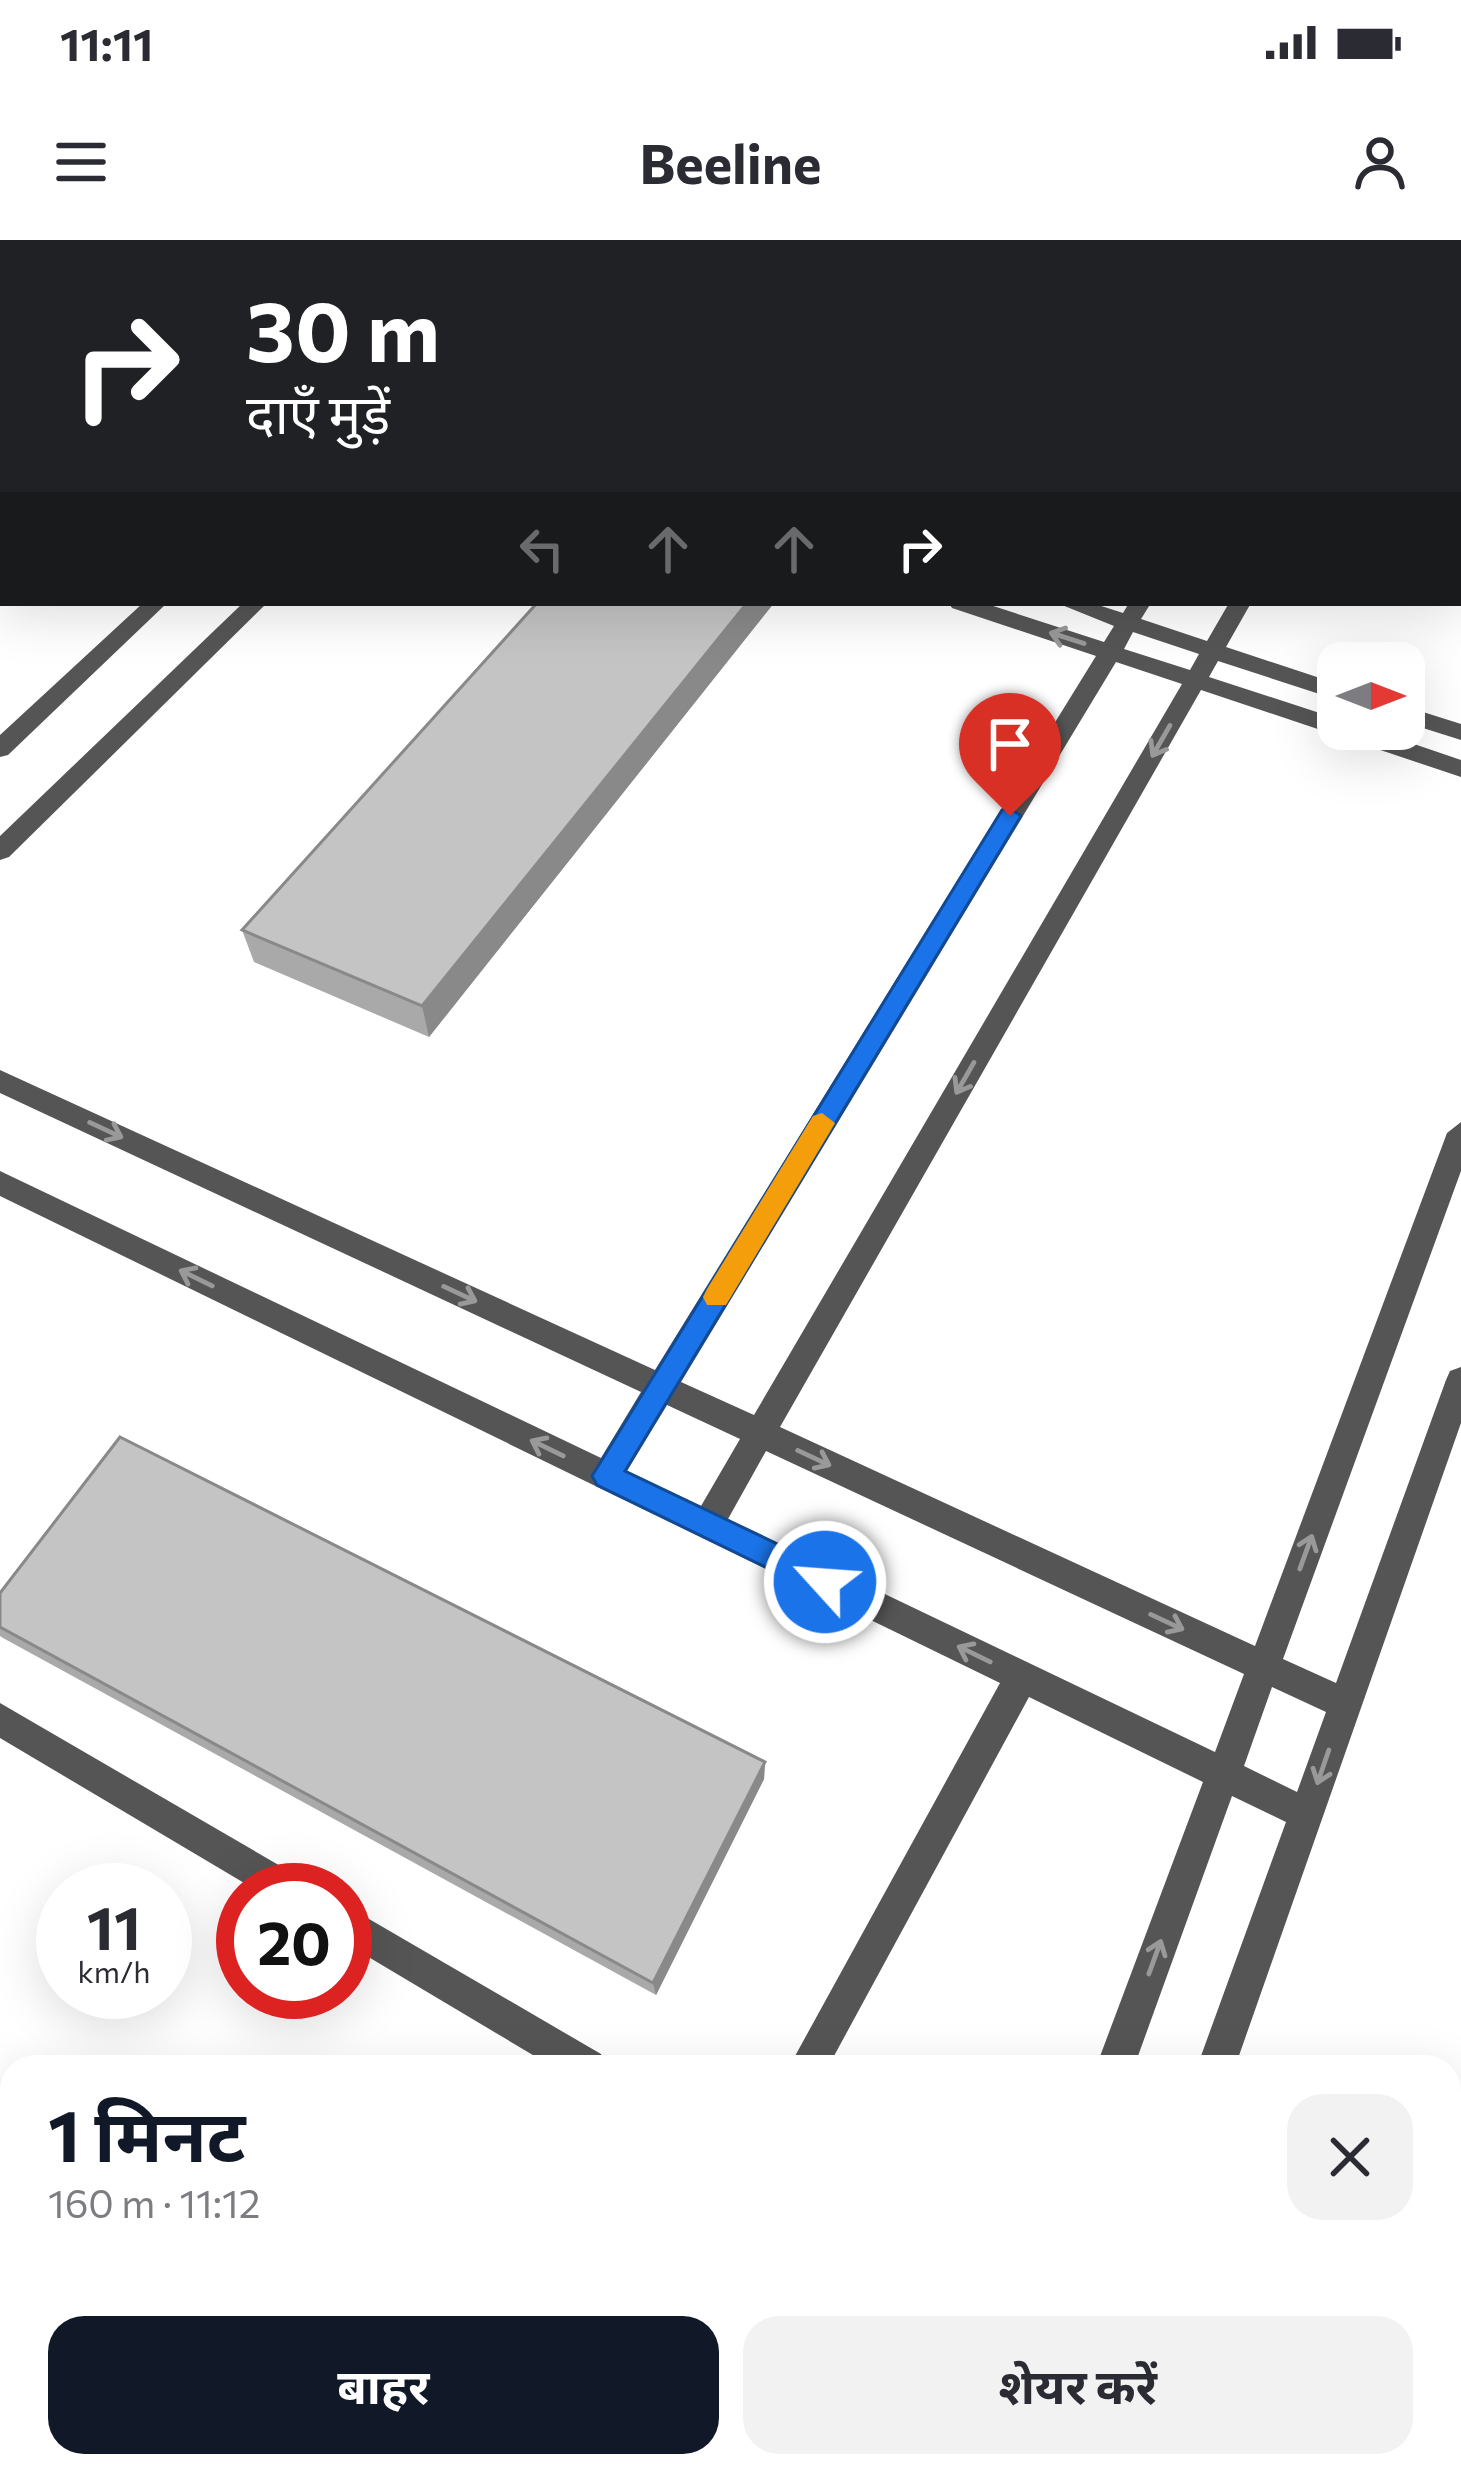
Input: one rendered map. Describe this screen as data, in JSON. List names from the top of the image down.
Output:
{
  "north": "right",
  "page": {
    "status": "11:11",
    "header": "Beeline",
    "turn": ["30 m", "दाएँ मुड़ें"],
    "speed": "11 km/h",
    "limit": "20",
    "heading": ["1 मिनट", "160 m · 11:12"],
    "buttons": ["बाहर", "शेयर करें"]
  }
}
